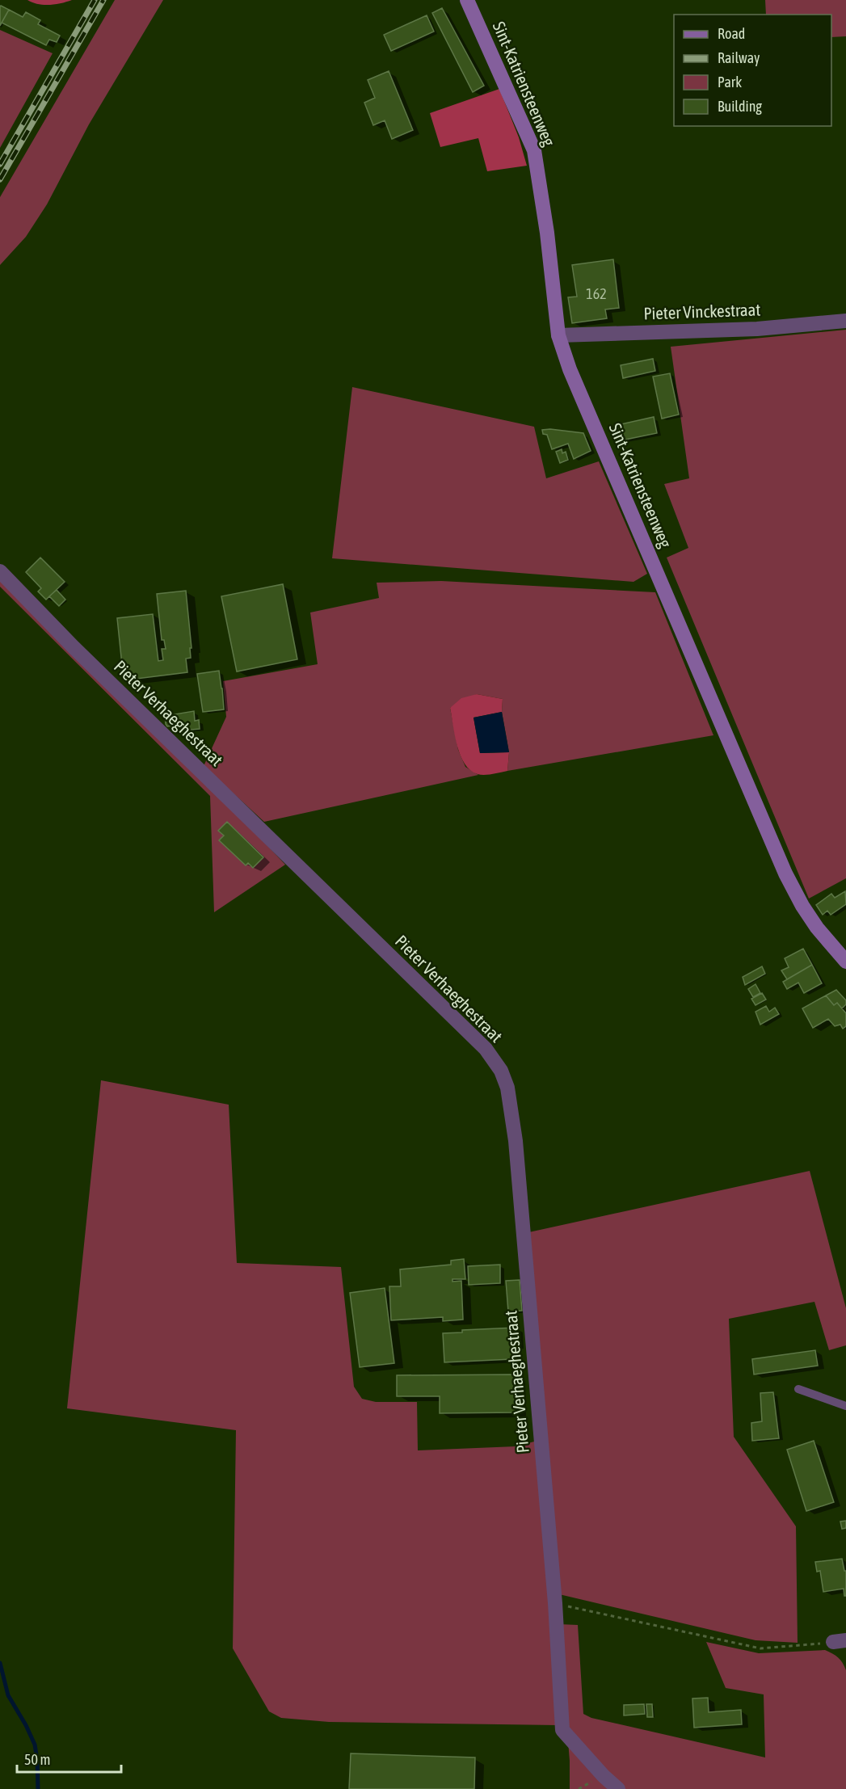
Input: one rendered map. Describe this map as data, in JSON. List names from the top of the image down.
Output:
{
  "streets": {
    "street": ["Sint-Katriensteenweg", "Pieter Vinckestraat", "Pieter Verhaeghestraat"]
  },
  "crossings": [
    ["Sint-Katriensteenweg", "Pieter Vinckestraat"]
  ],
  "house_numbers": ["162"],
  "legend": [
    "Road",
    "Railway",
    "Park",
    "Building"
  ],
  "scale_bar": "50 m"
}
